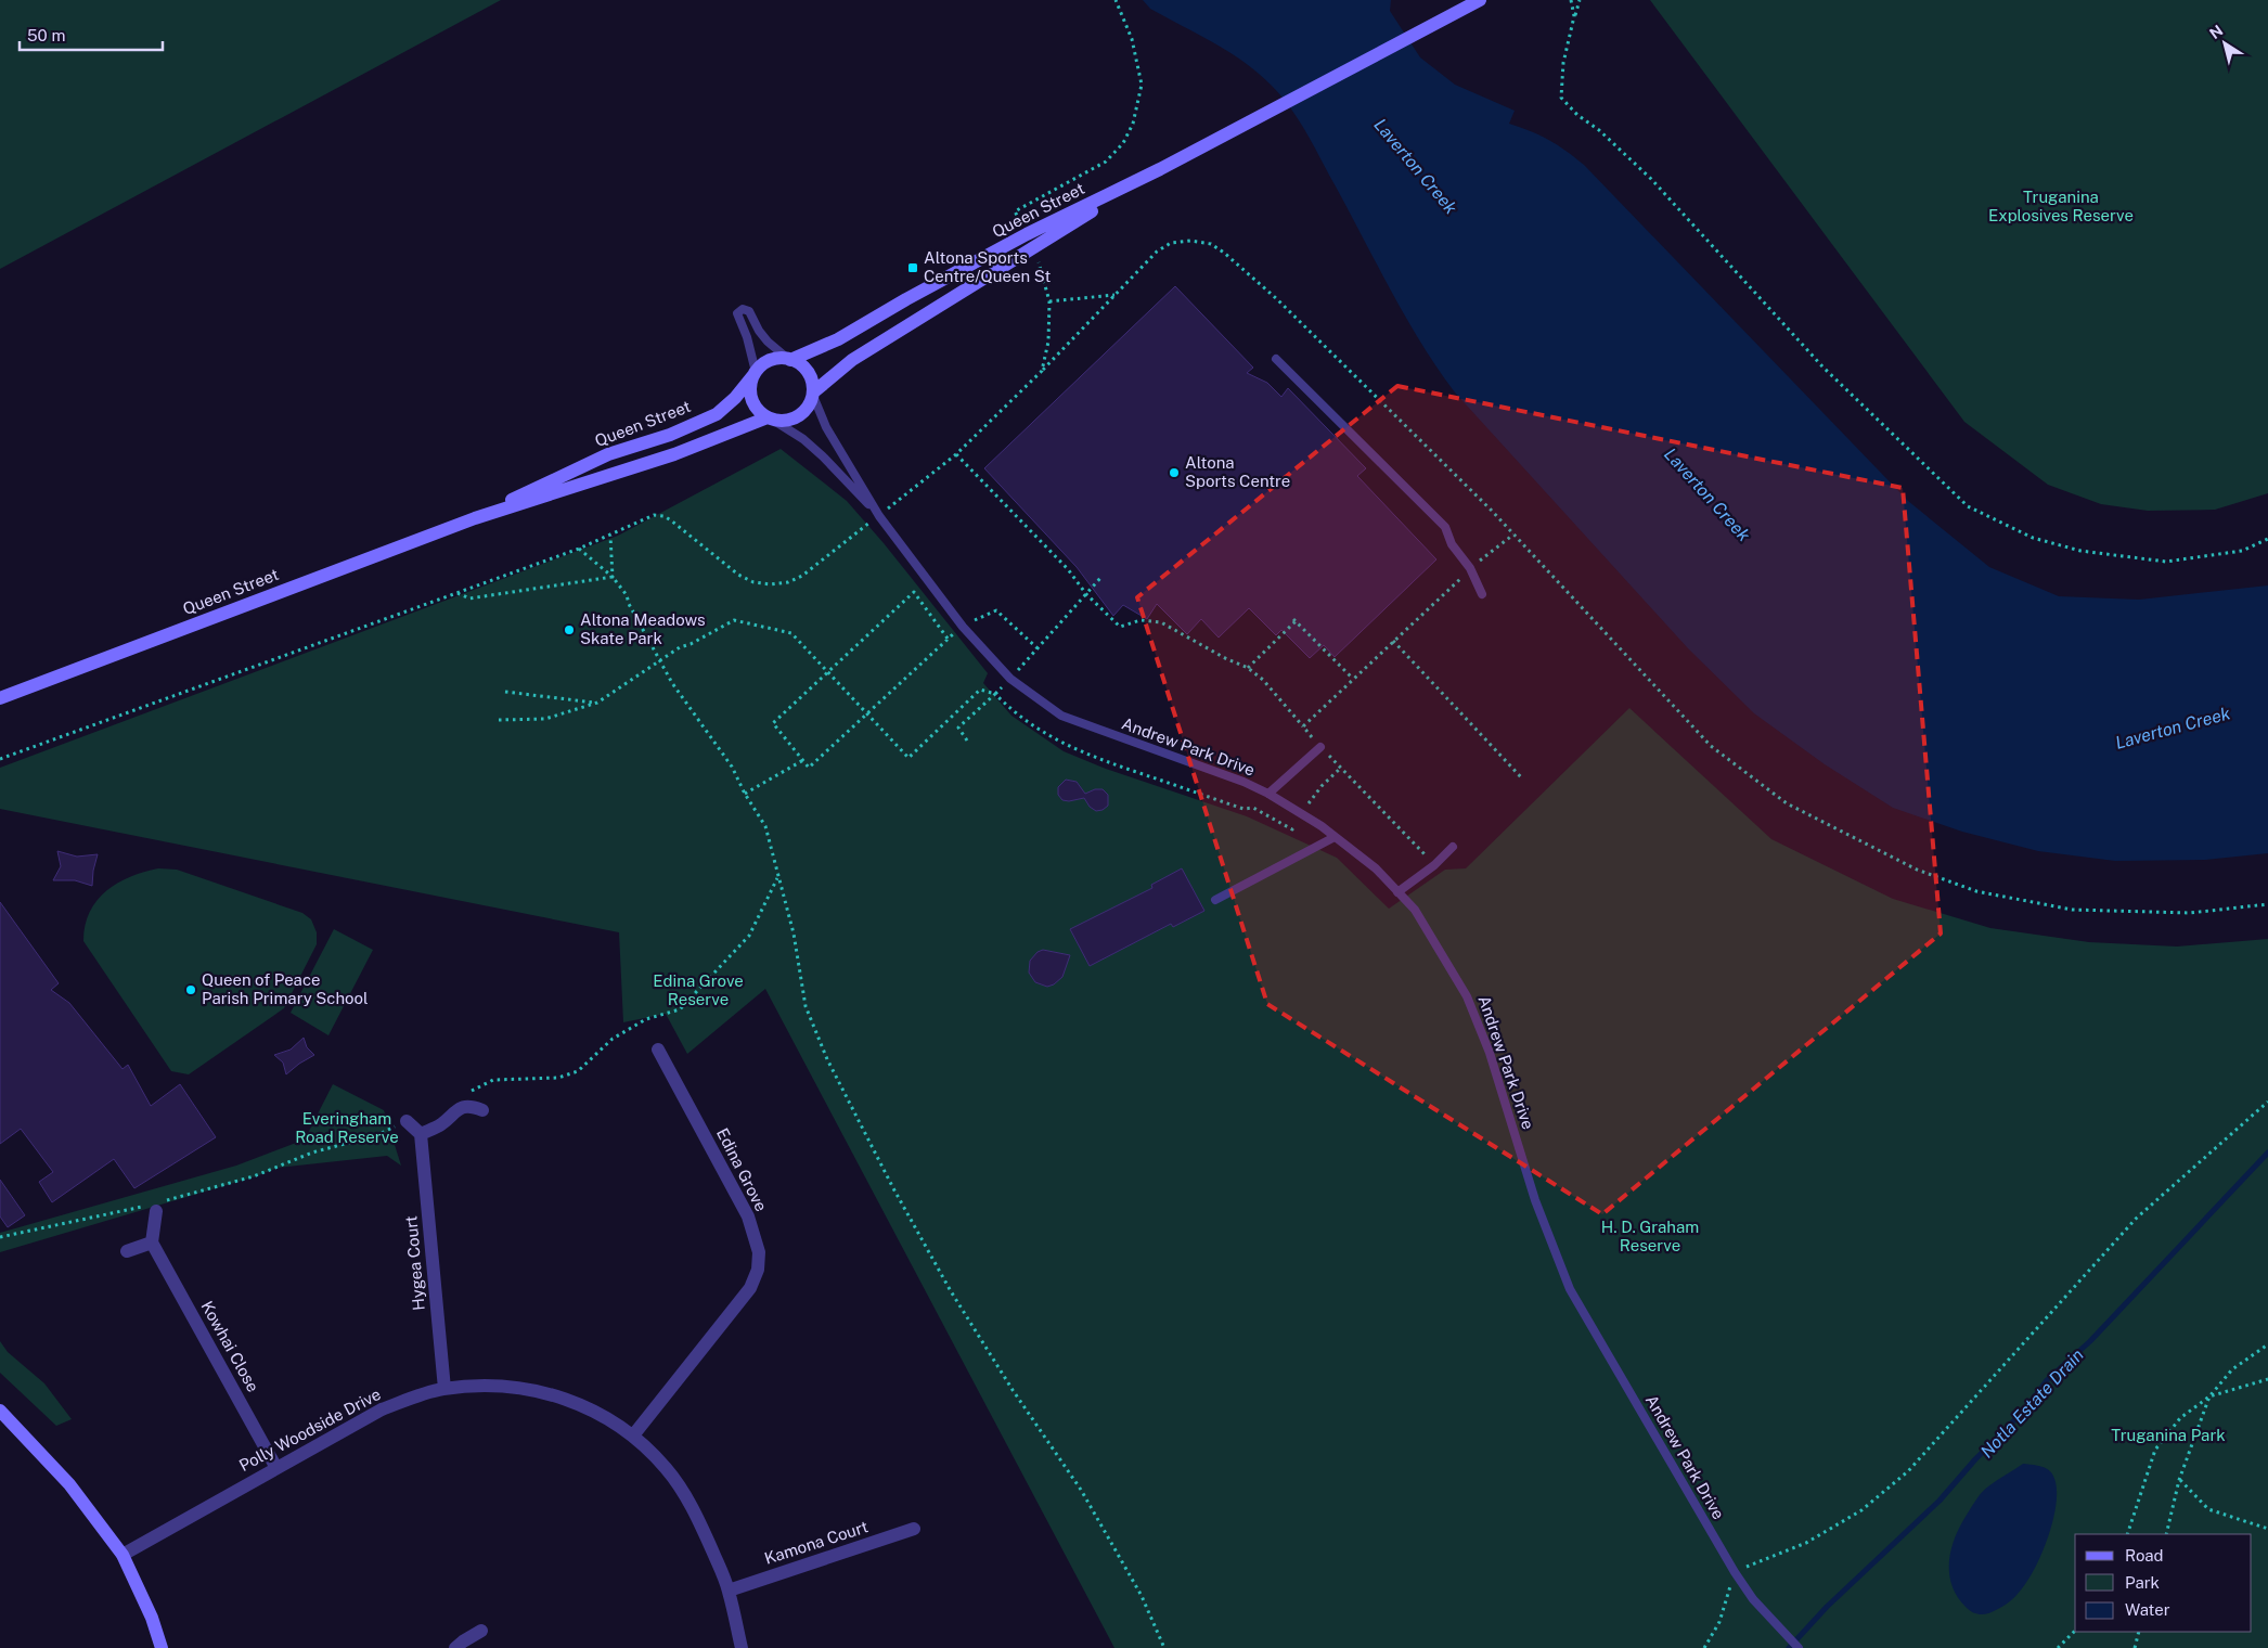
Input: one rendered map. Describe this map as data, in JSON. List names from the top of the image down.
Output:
{
  "streets": {
    "main road": ["Queen Street"],
    "street": [
      "Edina Grove",
      "Hygea Court",
      "Kowhai Close",
      "Polly Woodside Drive",
      "Kamona Court"
    ],
    "lane": ["Andrew Park Drive"]
  },
  "crossings": [
    ["Queen Street", "Andrew Park Drive"],
    ["Edina Grove", "Polly Woodside Drive"],
    ["Hygea Court", "Polly Woodside Drive"],
    ["Kowhai Close", "Polly Woodside Drive"],
    ["Polly Woodside Drive", "Kamona Court"]
  ],
  "water": ["Laverton Creek", "Notla Estate Drain"],
  "parks": [
    "Truganina Explosives Reserve",
    "Edina Grove Reserve",
    "Everingham Road Reserve",
    "H. D. Graham Reserve",
    "Truganina Park"
  ],
  "places": {
    "transit": ["Altona Sports Centre/Queen St"],
    "other": ["Altona Sports Centre", "Altona Meadows Skate Park", "Queen of Peace Parish Primary School"]
  },
  "legend": ["Road", "Park", "Water"],
  "scale_bar": "50 m",
  "north": "top left"
}
